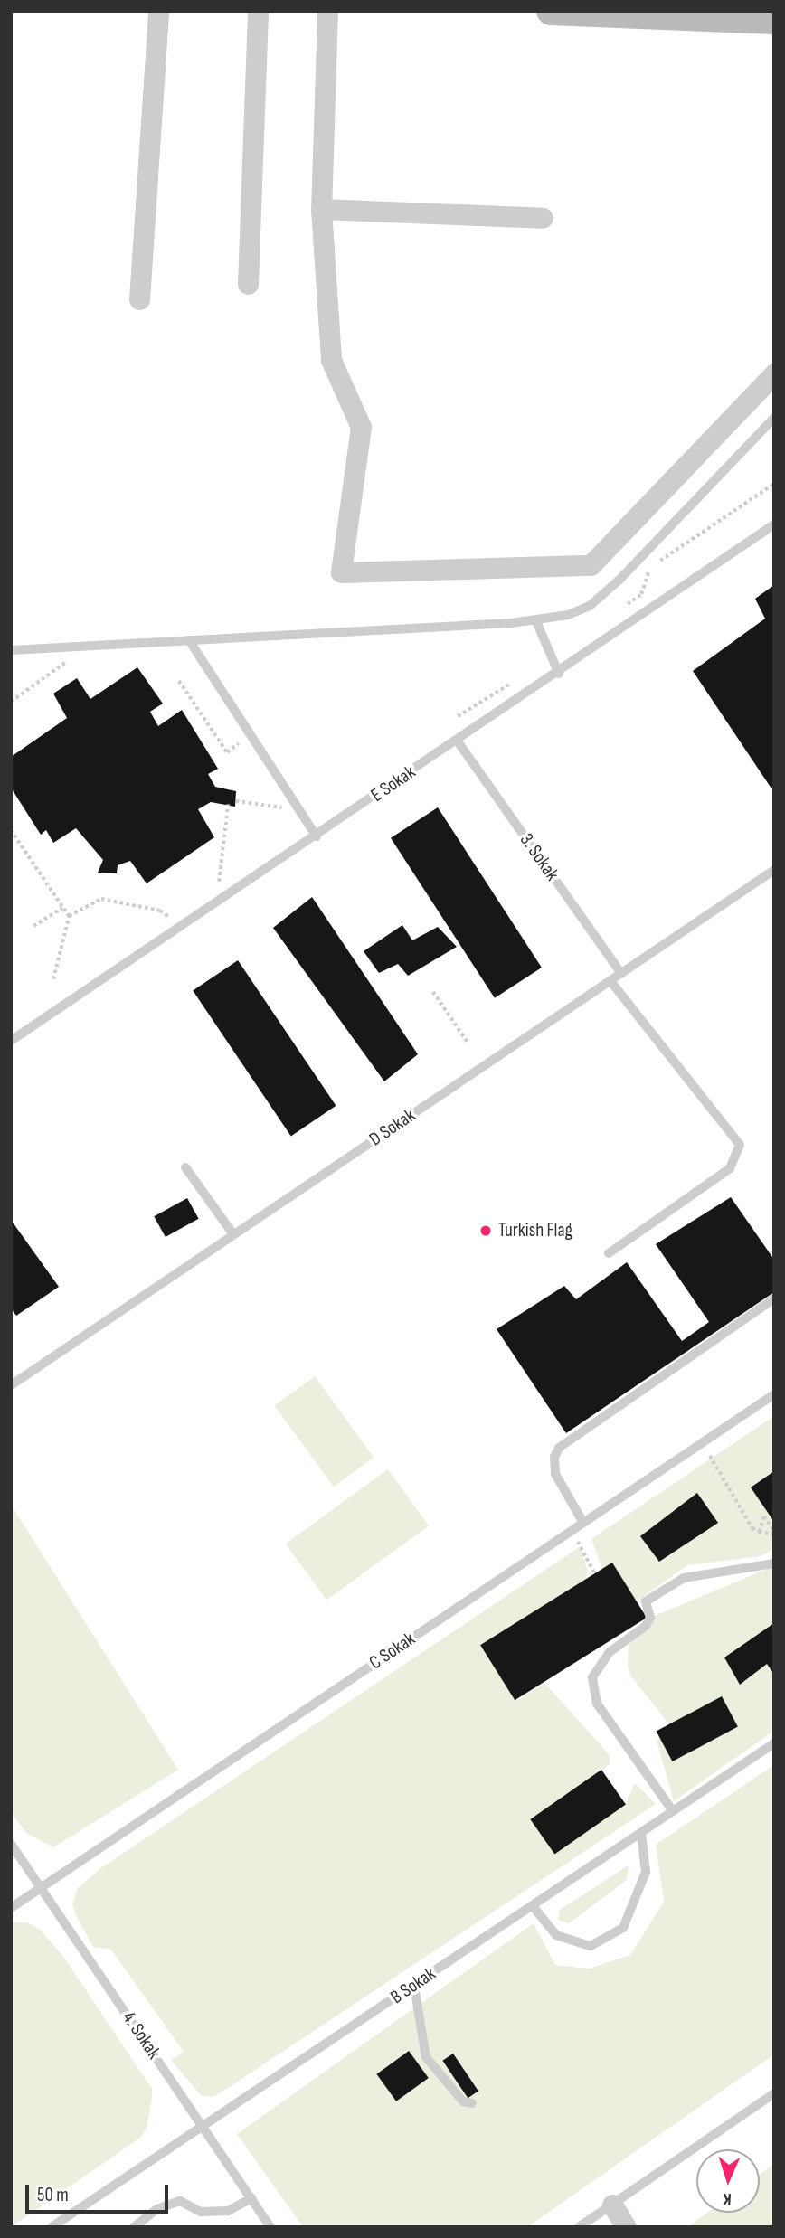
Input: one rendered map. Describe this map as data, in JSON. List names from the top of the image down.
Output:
{
  "streets": {
    "lane": [
      "E Sokak",
      "3. Sokak",
      "D Sokak",
      "C Sokak",
      "B Sokak",
      "4. Sokak"
    ]
  },
  "crossings": [
    ["E Sokak", "3. Sokak"],
    ["3. Sokak", "D Sokak"],
    ["C Sokak", "4. Sokak"],
    ["B Sokak", "4. Sokak"]
  ],
  "places": ["Turkish Flag"],
  "scale_bar": "50 m",
  "north": "bottom"
}
